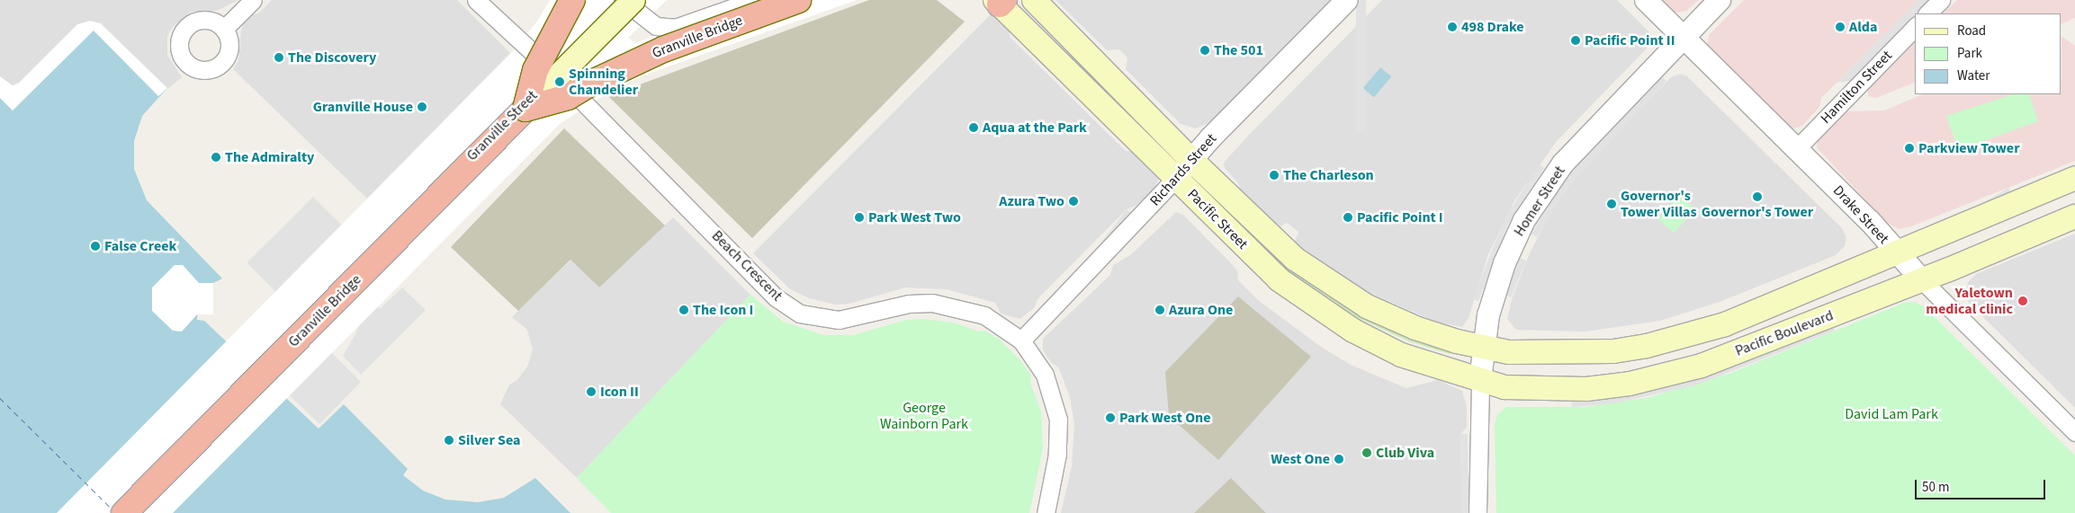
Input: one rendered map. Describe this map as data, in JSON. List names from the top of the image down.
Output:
{
  "streets": {
    "highway": ["Granville Bridge"],
    "main road": ["Pacific Street", "Pacific Boulevard"],
    "street": [
      "Hamilton Street",
      "Granville Street",
      "Richards Street",
      "Homer Street",
      "Drake Street",
      "Beach Crescent"
    ]
  },
  "crossings": [
    ["Granville Bridge", "Granville Street"],
    ["Hamilton Street", "Drake Street"],
    ["Granville Street", "Beach Crescent"],
    ["Richards Street", "Pacific Street"],
    ["Richards Street", "Beach Crescent"],
    ["Homer Street", "Drake Street"],
    ["Homer Street", "Pacific Street"],
    ["Homer Street", "Pacific Boulevard"],
    ["Drake Street", "Pacific Boulevard"],
    ["Pacific Street", "Pacific Boulevard"]
  ],
  "parks": ["George Wainborn Park", "David Lam Park"],
  "places": [
    "498 Drake",
    "Alda",
    "Pacific Point II",
    "The 501",
    "The Discovery",
    "Spinning Chandelier",
    "Granville House",
    "Aqua at the Park",
    "Parkview Tower",
    "The Admiralty",
    "The Charleson",
    "Governor's Tower",
    "Azura Two",
    "Governor's Tower Villas",
    "Park West Two",
    "Pacific Point I",
    "False Creek",
    "Yaletown medical clinic",
    "The Icon I",
    "Azura One",
    "Icon II",
    "Park West One",
    "Silver Sea",
    "Club Viva",
    "West One"
  ],
  "legend": ["Road", "Park", "Water"],
  "scale_bar": "50 m"
}
